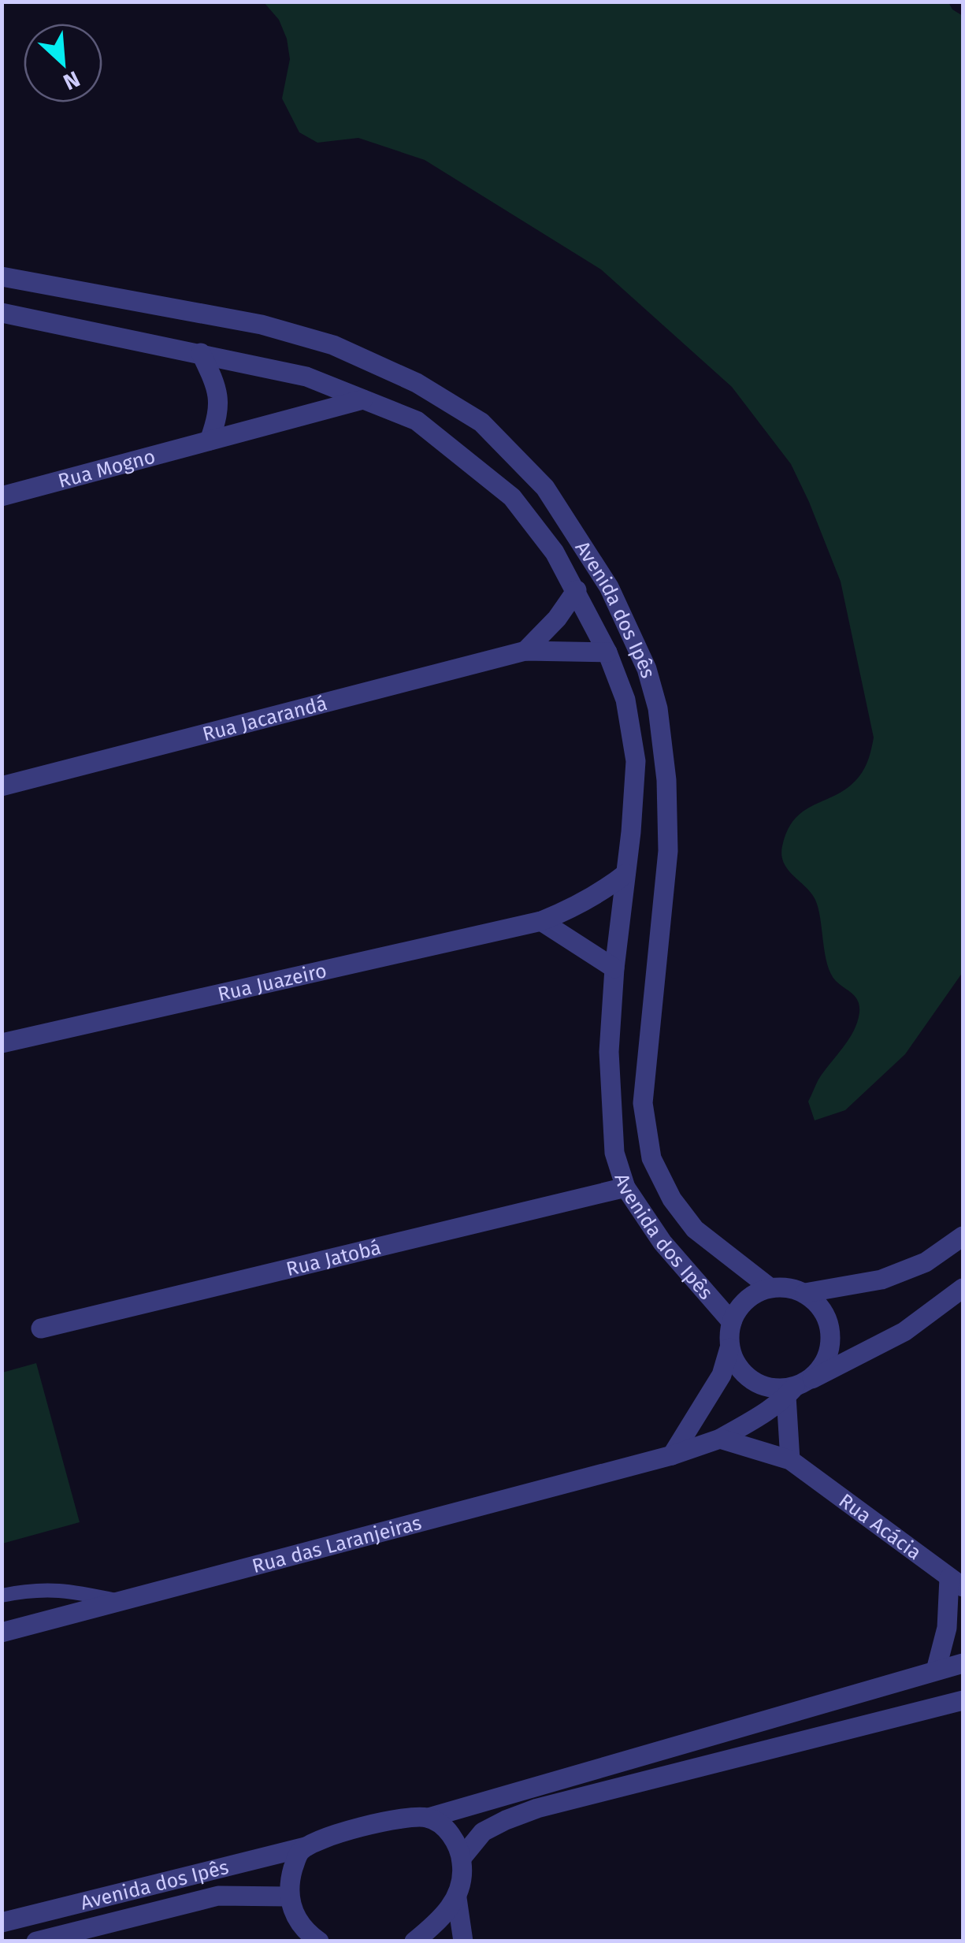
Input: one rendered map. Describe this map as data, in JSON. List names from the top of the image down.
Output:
{
  "streets": {
    "street": [
      "Rua Mogno",
      "Avenida dos Ipês",
      "Rua Jacarandá",
      "Rua Juazeiro",
      "Rua Jatobá",
      "Rua Acácia",
      "Rua das Laranjeiras"
    ]
  },
  "crossings": [
    ["Rua Mogno", "Avenida dos Ipês"],
    ["Avenida dos Ipês", "Rua Jacarandá"],
    ["Avenida dos Ipês", "Rua Juazeiro"],
    ["Avenida dos Ipês", "Rua Jatobá"],
    ["Avenida dos Ipês", "Rua das Laranjeiras"]
  ],
  "north": "bottom right"
}
